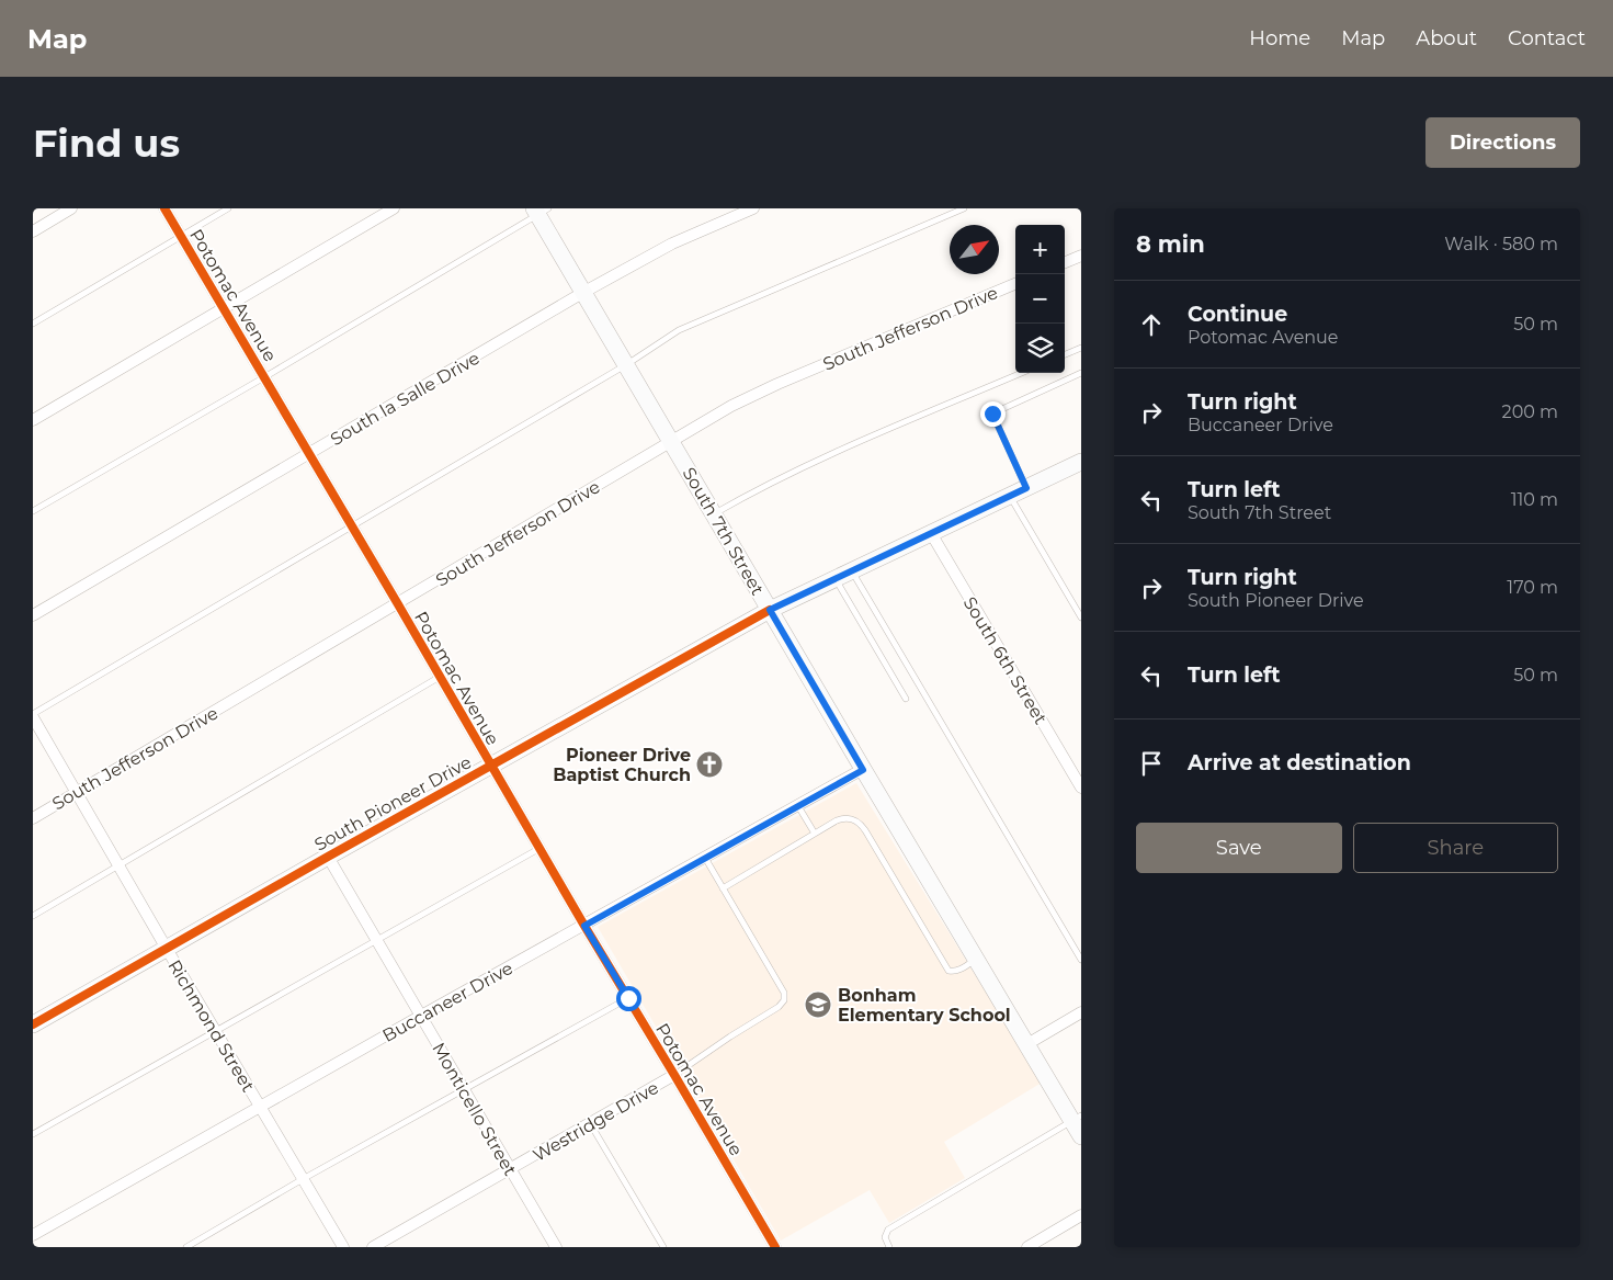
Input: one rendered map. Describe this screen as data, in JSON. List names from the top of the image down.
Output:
{
  "streets": {
    "street": [
      "Potomac Avenue",
      "South Jefferson Drive",
      "South la Salle Drive",
      "South 7th Street",
      "South 6th Street",
      "South Pioneer Drive",
      "Buccaneer Drive",
      "Richmond Street",
      "Monticello Street",
      "Westridge Drive"
    ]
  },
  "crossings": [
    ["Potomac Avenue", "South Jefferson Drive"],
    ["Potomac Avenue", "South la Salle Drive"],
    ["Potomac Avenue", "South Pioneer Drive"],
    ["Potomac Avenue", "Buccaneer Drive"],
    ["Potomac Avenue", "Westridge Drive"],
    ["South Jefferson Drive", "South 7th Street"],
    ["South Jefferson Drive", "Richmond Street"],
    ["South la Salle Drive", "South 7th Street"],
    ["South 7th Street", "South Pioneer Drive"],
    ["South 7th Street", "Buccaneer Drive"],
    ["South 6th Street", "South Pioneer Drive"],
    ["South Pioneer Drive", "Richmond Street"],
    ["South Pioneer Drive", "Monticello Street"],
    ["Buccaneer Drive", "Richmond Street"],
    ["Buccaneer Drive", "Monticello Street"],
    ["Monticello Street", "Westridge Drive"]
  ],
  "places": {
    "church": ["Pioneer Drive Baptist Church"],
    "school or university": ["Bonham Elementary School"]
  },
  "north": "top right",
  "page": {
    "header": "Map",
    "nav": [
      "Home",
      "Map",
      "About",
      "Contact"
    ],
    "buttons": [
      "Directions",
      ["Save", "Share"]
    ],
    "title": "Find us",
    "heading": ["8 min", "Walk · 580 m"],
    "map_buttons": ["+", "−"],
    "list": [
      ["Continue", "Potomac Avenue", "50 m"],
      ["Turn right", "Buccaneer Drive", "200 m"],
      ["Turn left", "South 7th Street", "110 m"],
      ["Turn right", "South Pioneer Drive", "170 m"],
      ["Turn left", "50 m"],
      "Arrive at destination"
    ]
  }
}
